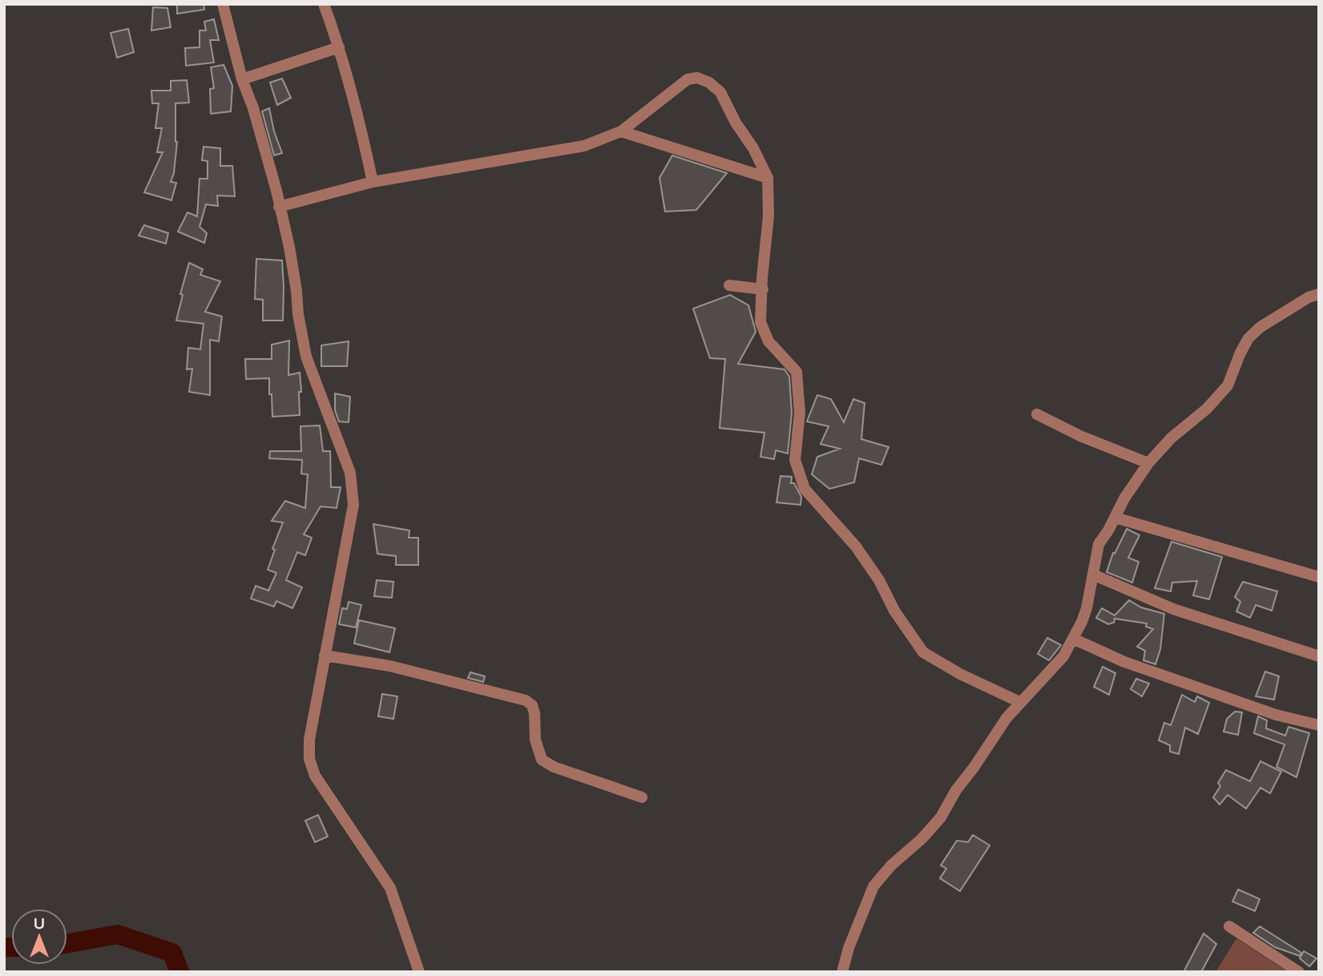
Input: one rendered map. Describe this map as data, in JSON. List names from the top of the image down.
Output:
{
  "north": "top"
}
